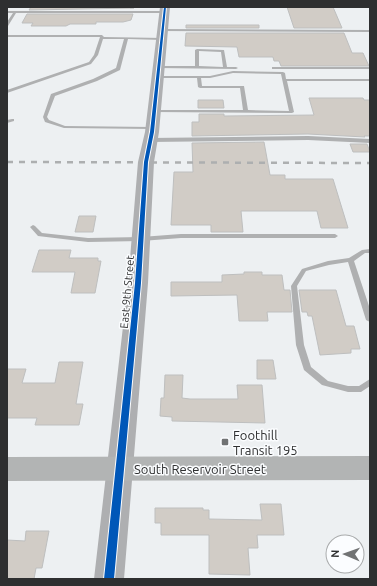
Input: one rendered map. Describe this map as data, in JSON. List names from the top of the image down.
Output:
{
  "streets": {
    "main road": ["South Reservoir Street"],
    "street": ["East 9th Street"]
  },
  "crossings": [
    ["East 9th Street", "South Reservoir Street"]
  ],
  "places": {
    "transit": ["Foothill Transit 195"]
  },
  "north": "left"
}
